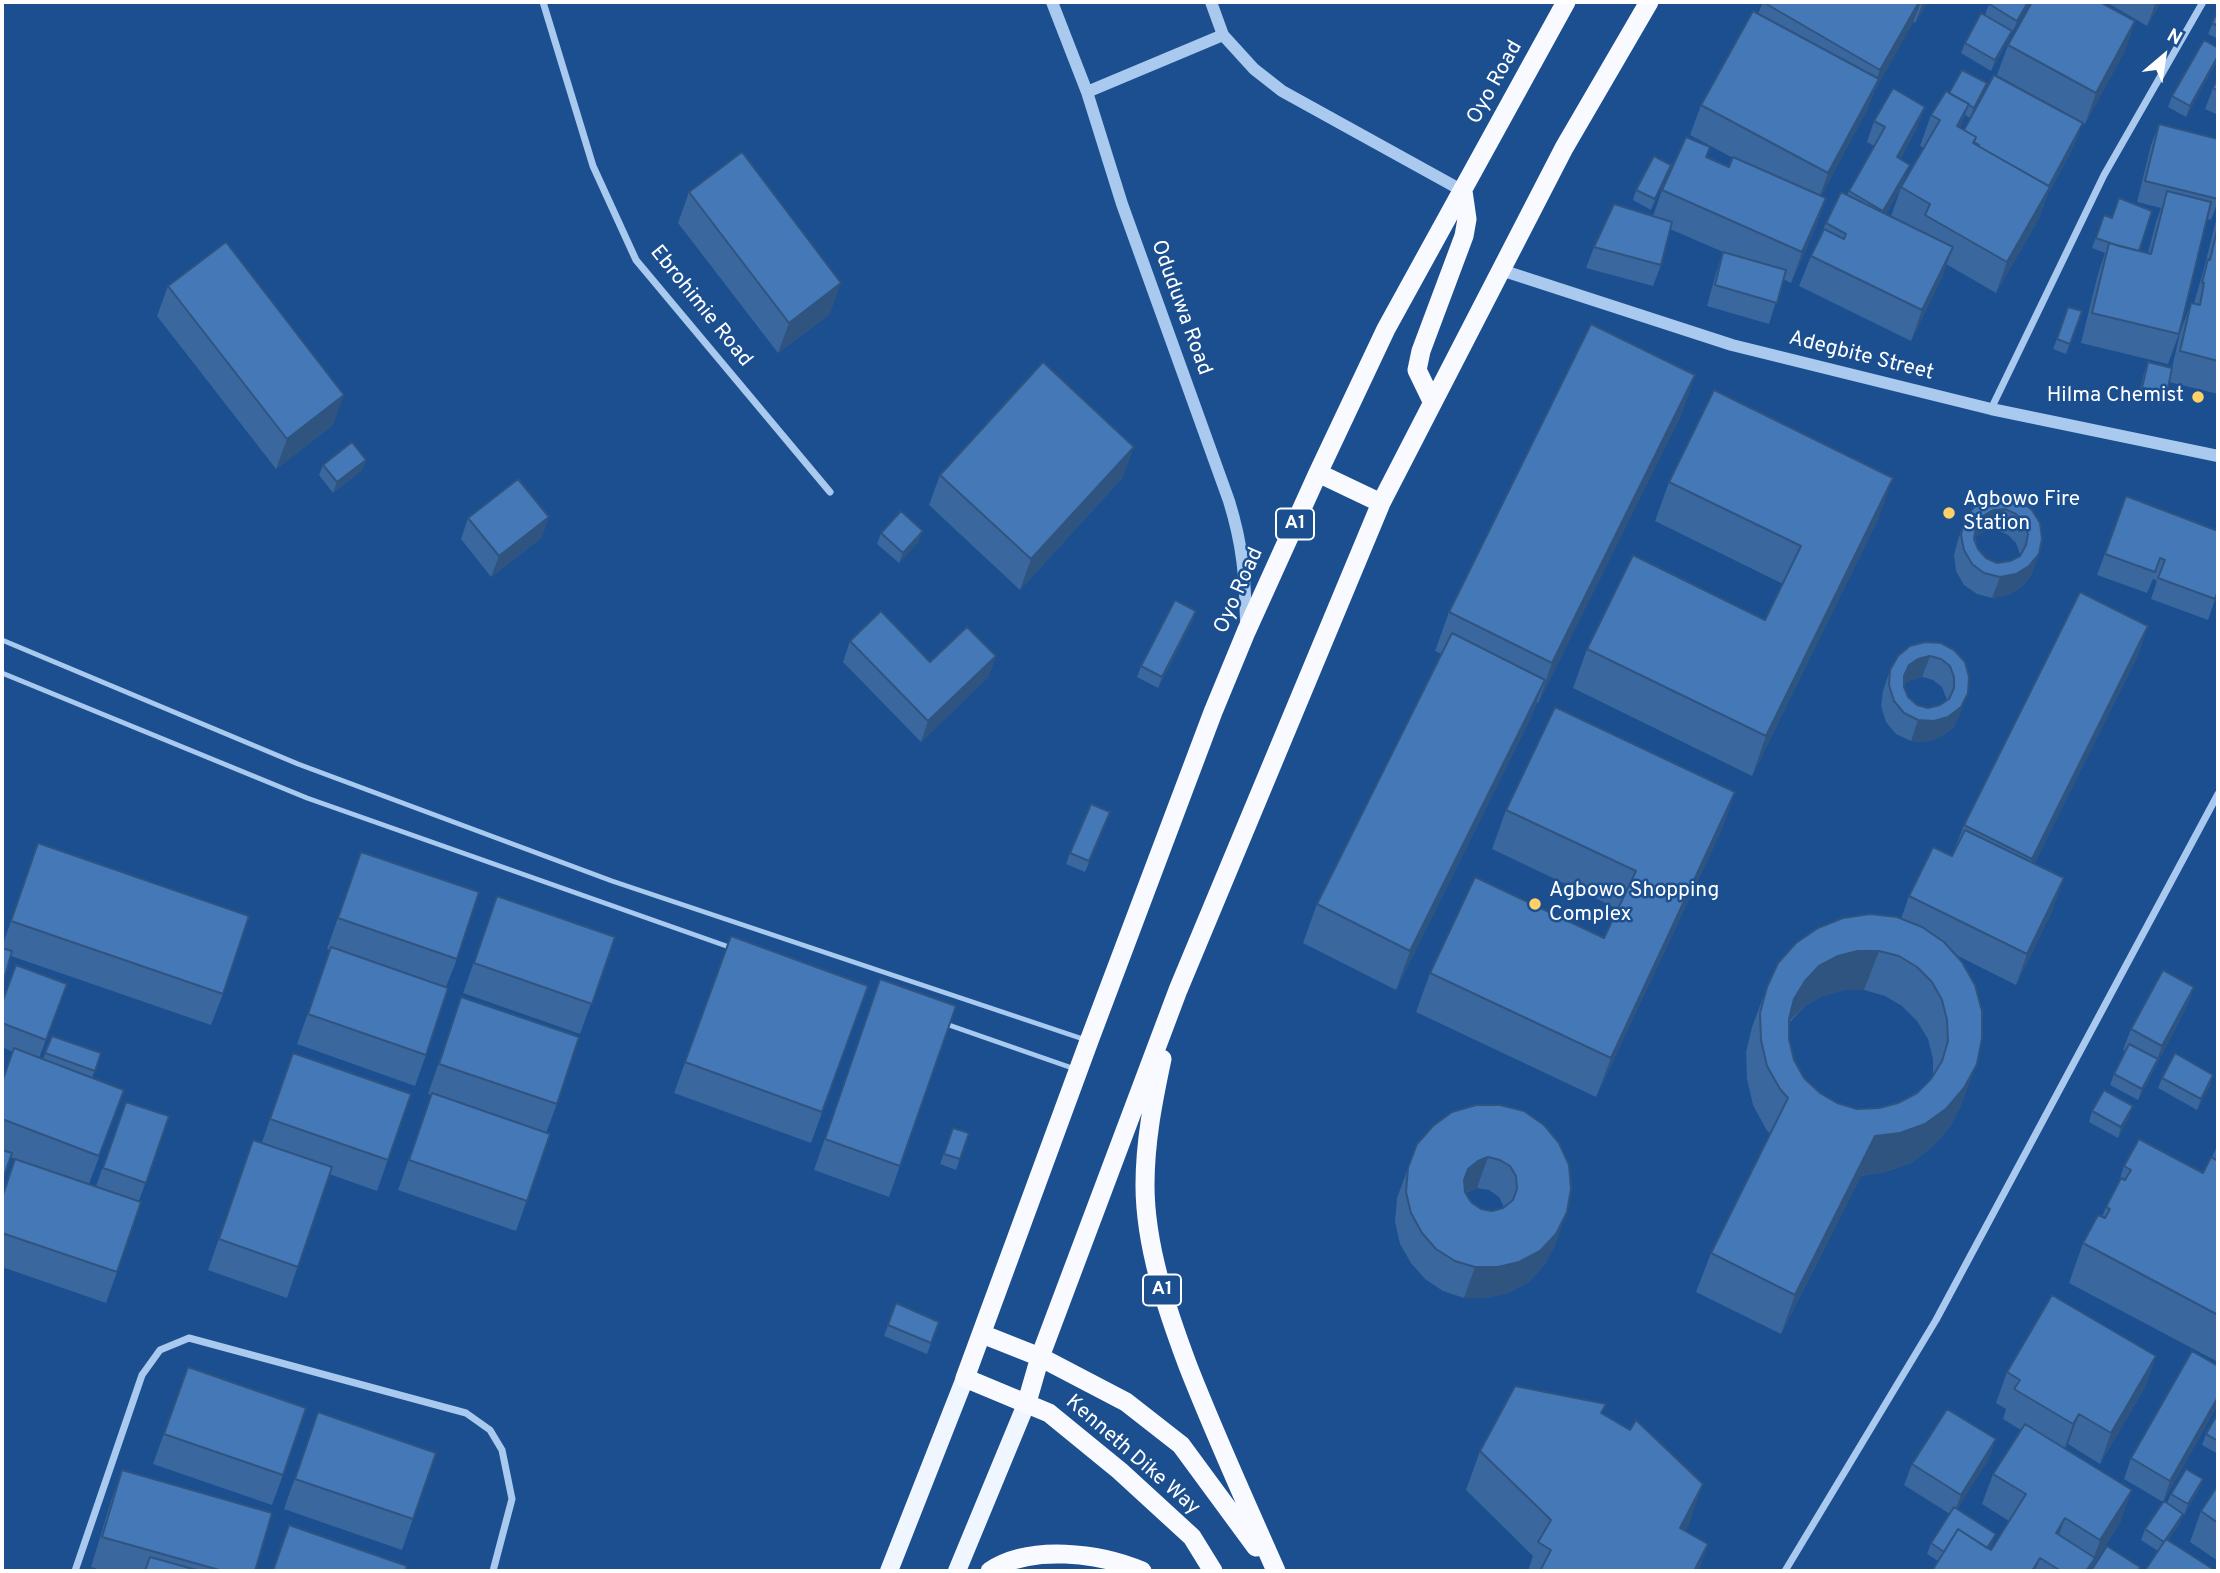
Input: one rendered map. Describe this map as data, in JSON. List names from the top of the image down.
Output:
{
  "streets": {
    "highway": ["Oyo Road", "A1", "Kenneth Dike Way"],
    "street": ["Ebrohimie Road", "Oduduwa Road", "Adegbite Street"]
  },
  "crossings": [
    ["Oyo Road", "Oduduwa Road"],
    ["Oyo Road", "A1"],
    ["Adegbite Street", "A1"],
    ["A1", "Kenneth Dike Way"]
  ],
  "places": ["Hilma Chemist", "Agbowo Fire Station", "Agbowo Shopping Complex"],
  "north": "top right"
}
